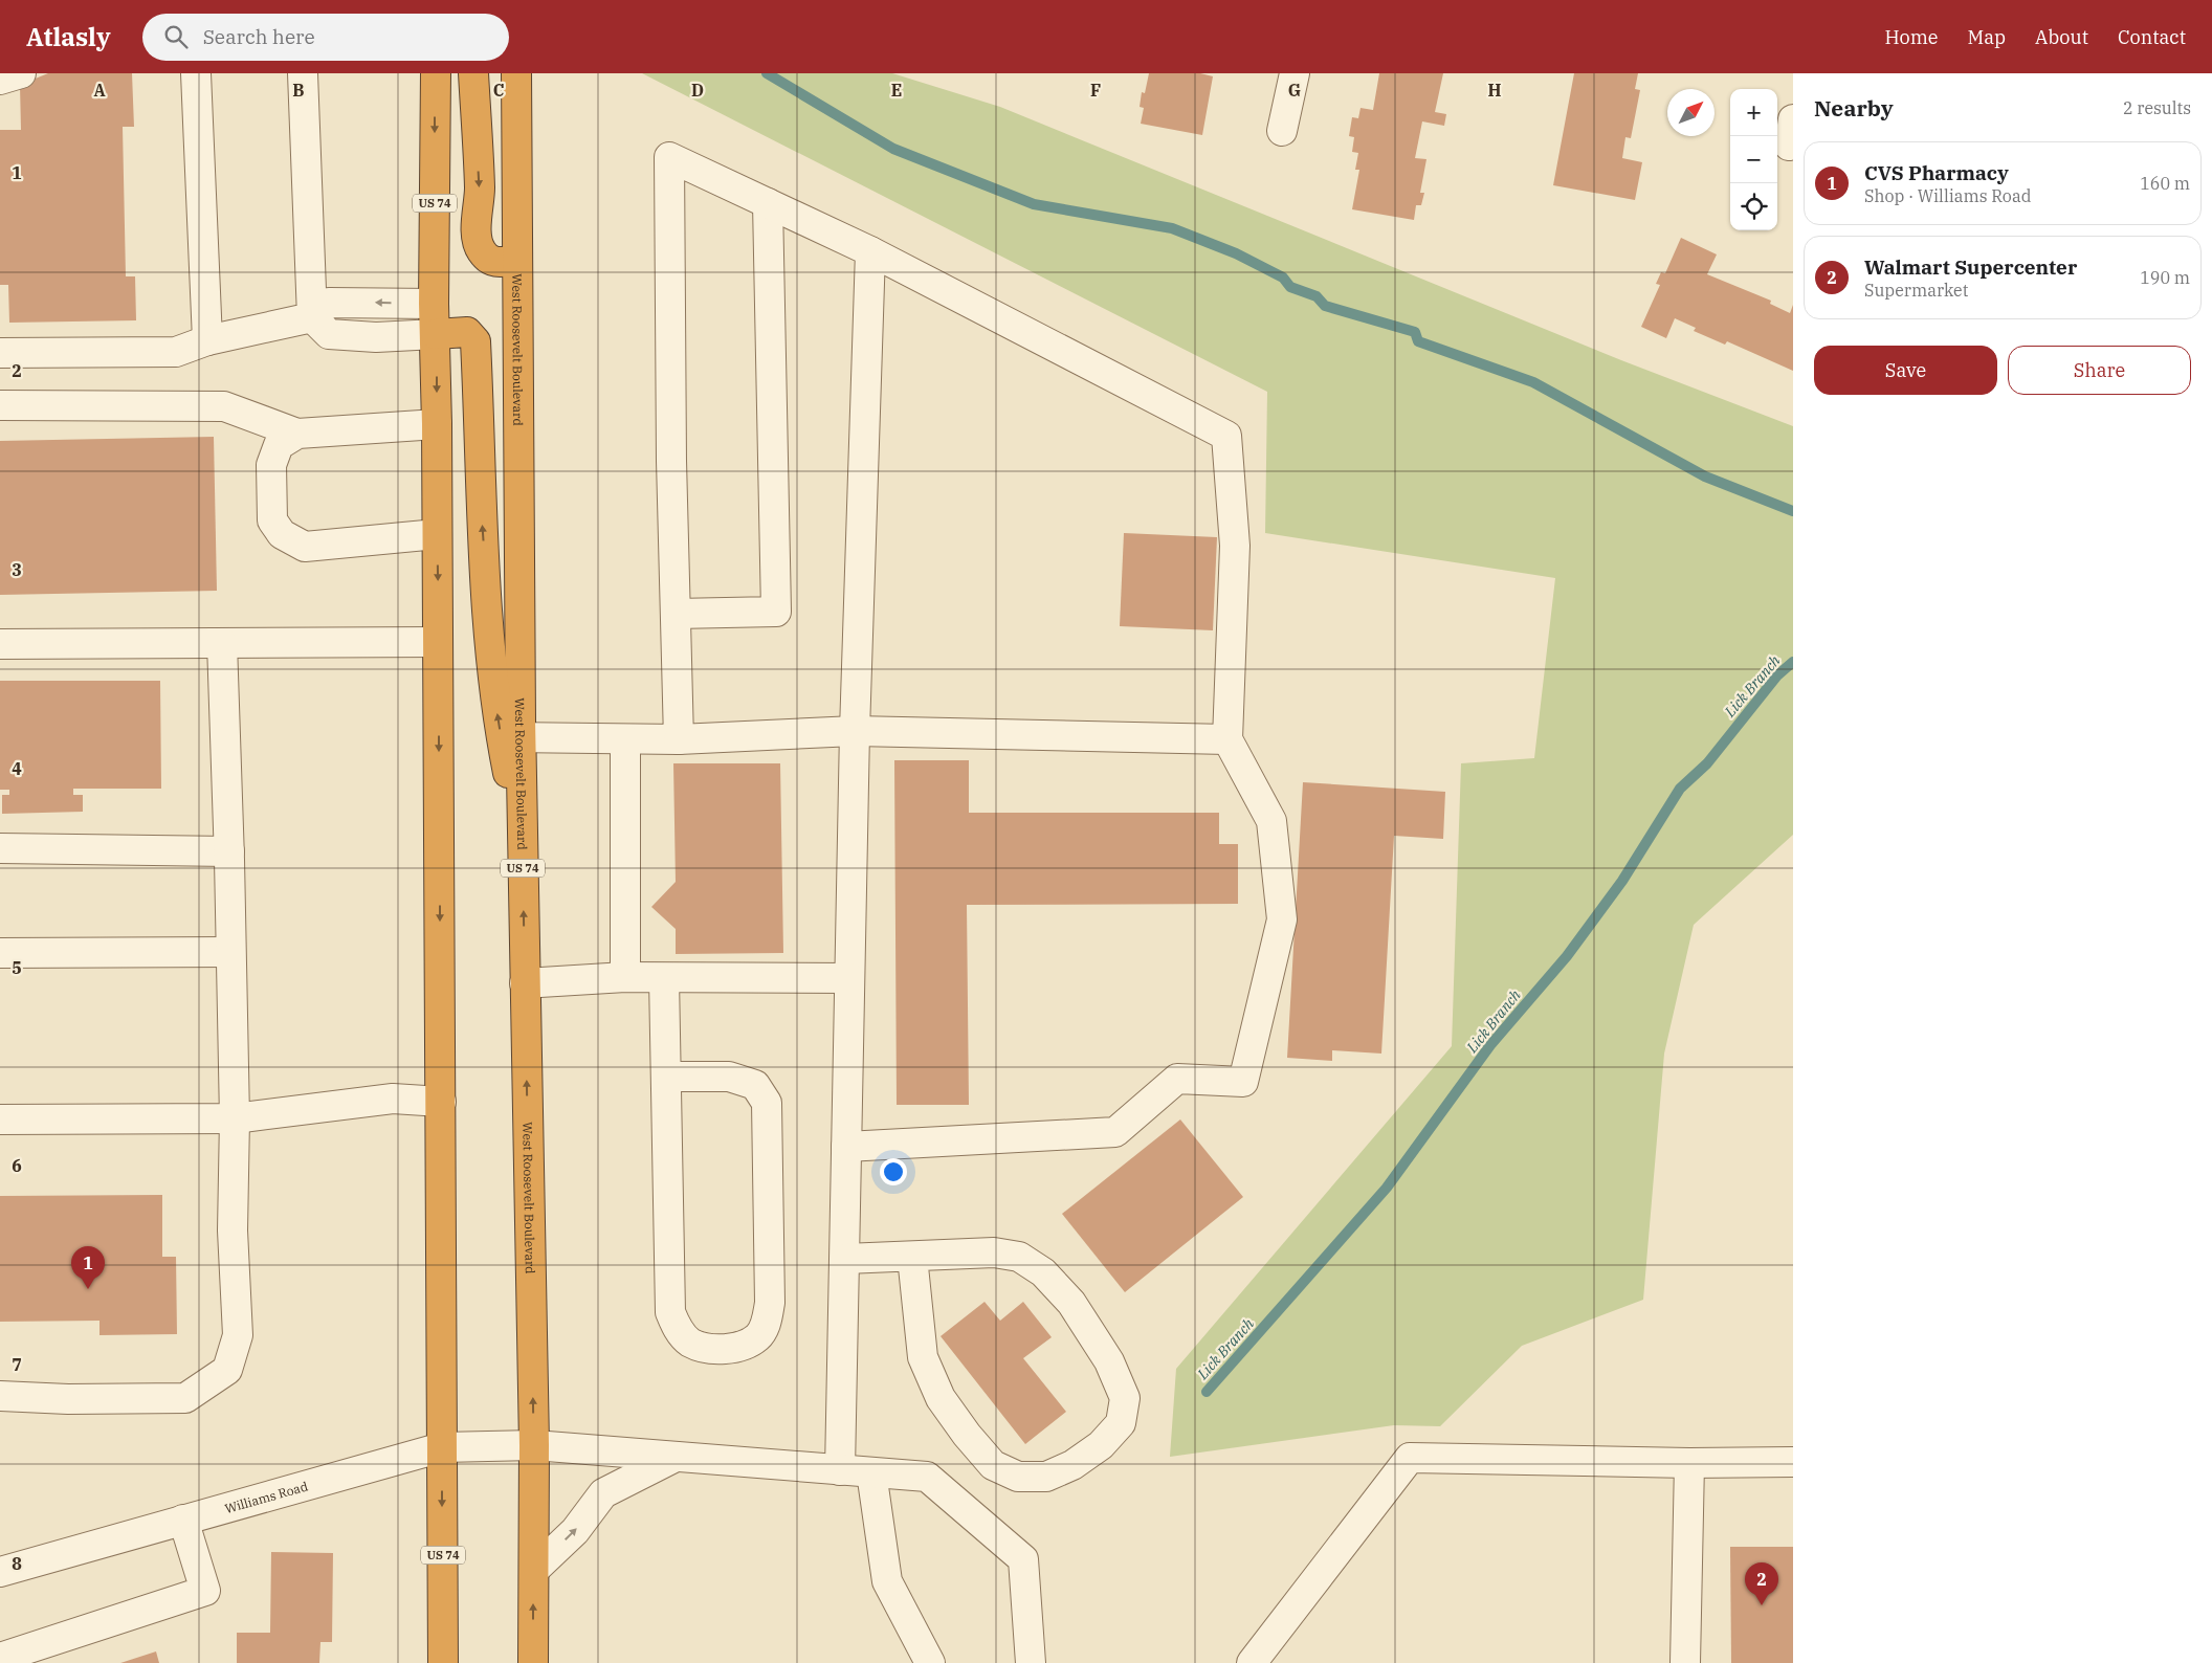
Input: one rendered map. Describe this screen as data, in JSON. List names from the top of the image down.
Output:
{
  "streets": {
    "highway": ["US 74", "West Roosevelt Boulevard"],
    "street": ["Williams Road"]
  },
  "crossings": [
    ["US 74", "Williams Road"],
    ["West Roosevelt Boulevard", "Williams Road"]
  ],
  "water": ["Lick Branch"],
  "north": "top right",
  "page": {
    "header": "Atlasly",
    "search": "Search here",
    "nav": [
      "Home",
      "Map",
      "About",
      "Contact"
    ],
    "heading": ["Nearby", "2 results"],
    "map_buttons": ["+", "−"],
    "list": [
      {
        "mark": "1",
        "name": "CVS Pharmacy",
        "note": "Shop · Williams Road",
        "value": "160 m"
      },
      {
        "mark": "2",
        "name": "Walmart Supercenter",
        "note": "Supermarket",
        "value": "190 m"
      }
    ],
    "buttons": ["Save", "Share"],
    "pins": ["1", "2"]
  },
  "grid": {
    "columns": [
      "A",
      "B",
      "C",
      "D",
      "E",
      "F",
      "G",
      "H"
    ],
    "rows": [
      "1",
      "2",
      "3",
      "4",
      "5",
      "6",
      "7",
      "8"
    ]
  }
}
